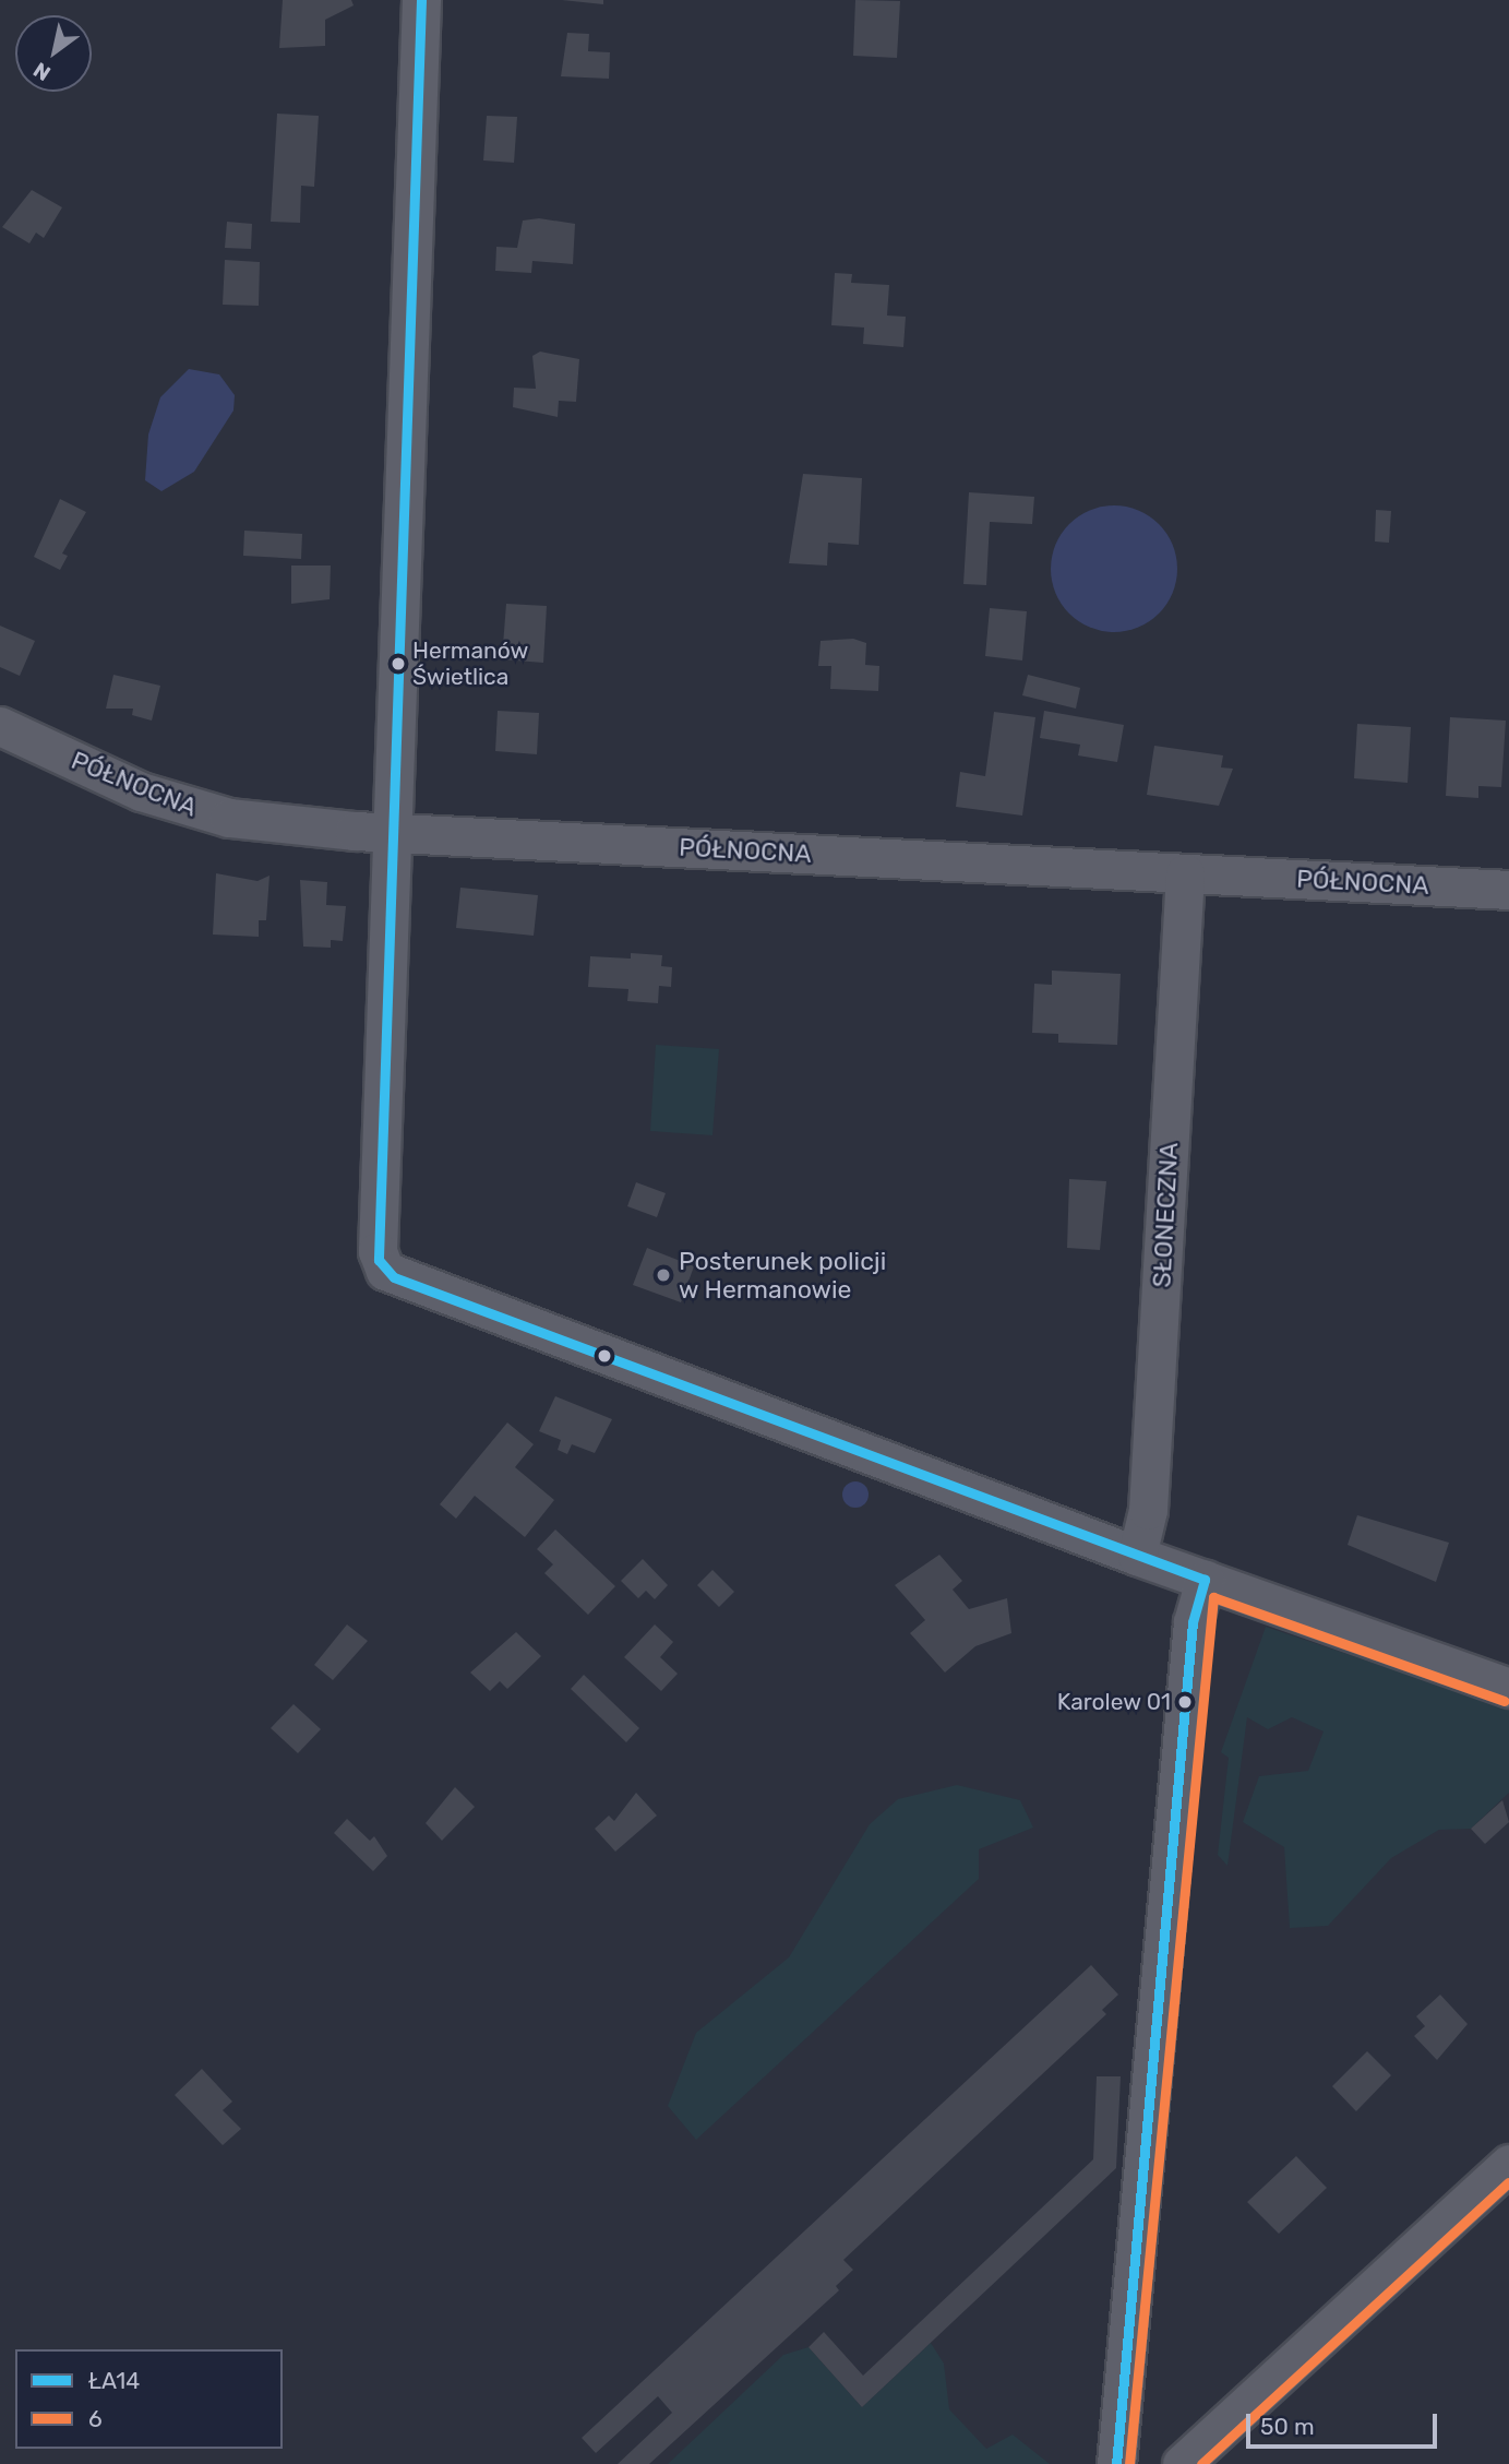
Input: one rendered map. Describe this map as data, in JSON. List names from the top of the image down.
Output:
{
  "streets": {
    "street": ["PÓŁNOCNA", "SŁONECZNA"]
  },
  "crossings": [
    ["PÓŁNOCNA", "SŁONECZNA"]
  ],
  "places": ["Hermanów Świetlica", "Posterunek policji w Hermanowie", "Karolew 01"],
  "lines": ["transit line ŁA14", "transit line 6"],
  "legend": ["ŁA14", "6"],
  "scale_bar": "50 m",
  "north": "bottom left"
}
